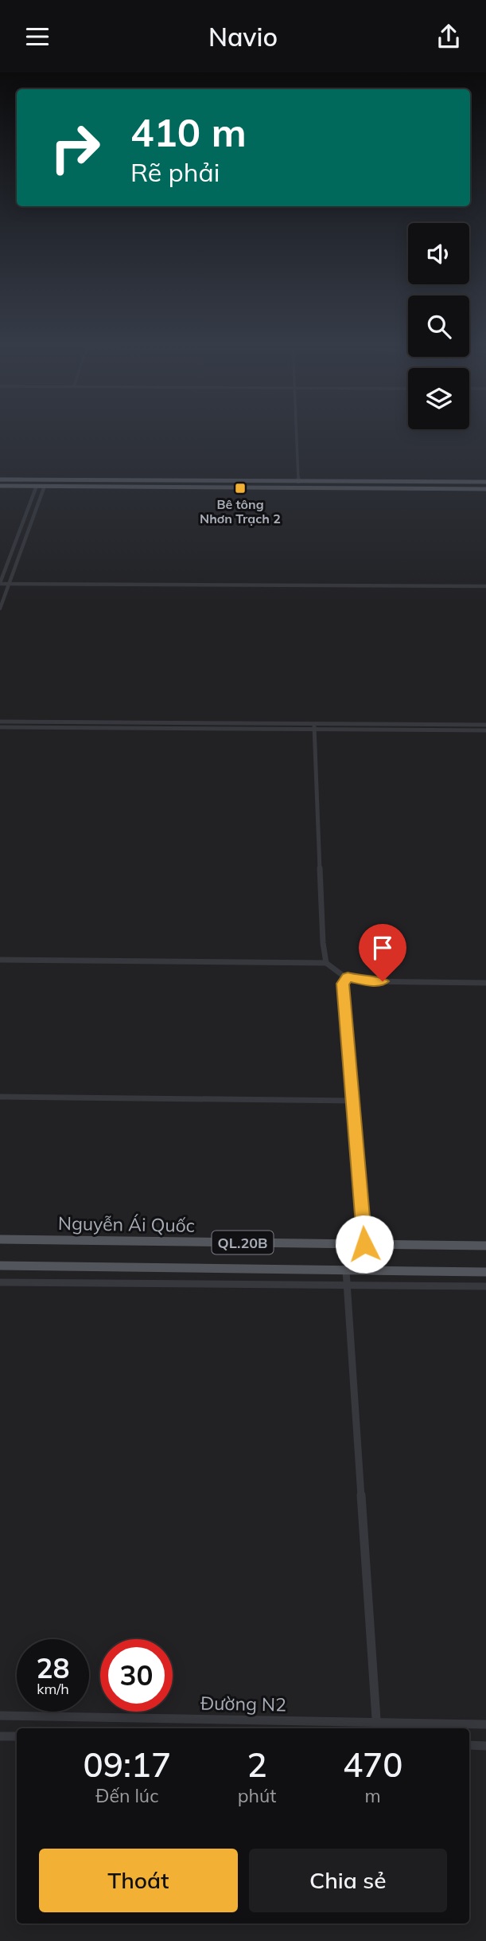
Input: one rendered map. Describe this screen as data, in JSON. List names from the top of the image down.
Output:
{
  "streets": {
    "main road": ["Nguyễn Ái Quốc", "QL.20B"],
    "street": ["Đường N2"]
  },
  "places": {
    "transit": ["Bê tông Nhơn Trạch 2"]
  },
  "page": {
    "header": "Navio",
    "turn": ["410 m", "Rẽ phải"],
    "speed": "28 km/h",
    "limit": "30",
    "eta": [
      "09:17",
      "Đến lúc",
      "2",
      "phút",
      "470",
      "m"
    ],
    "buttons": ["Thoát", "Chia sẻ"]
  }
}
